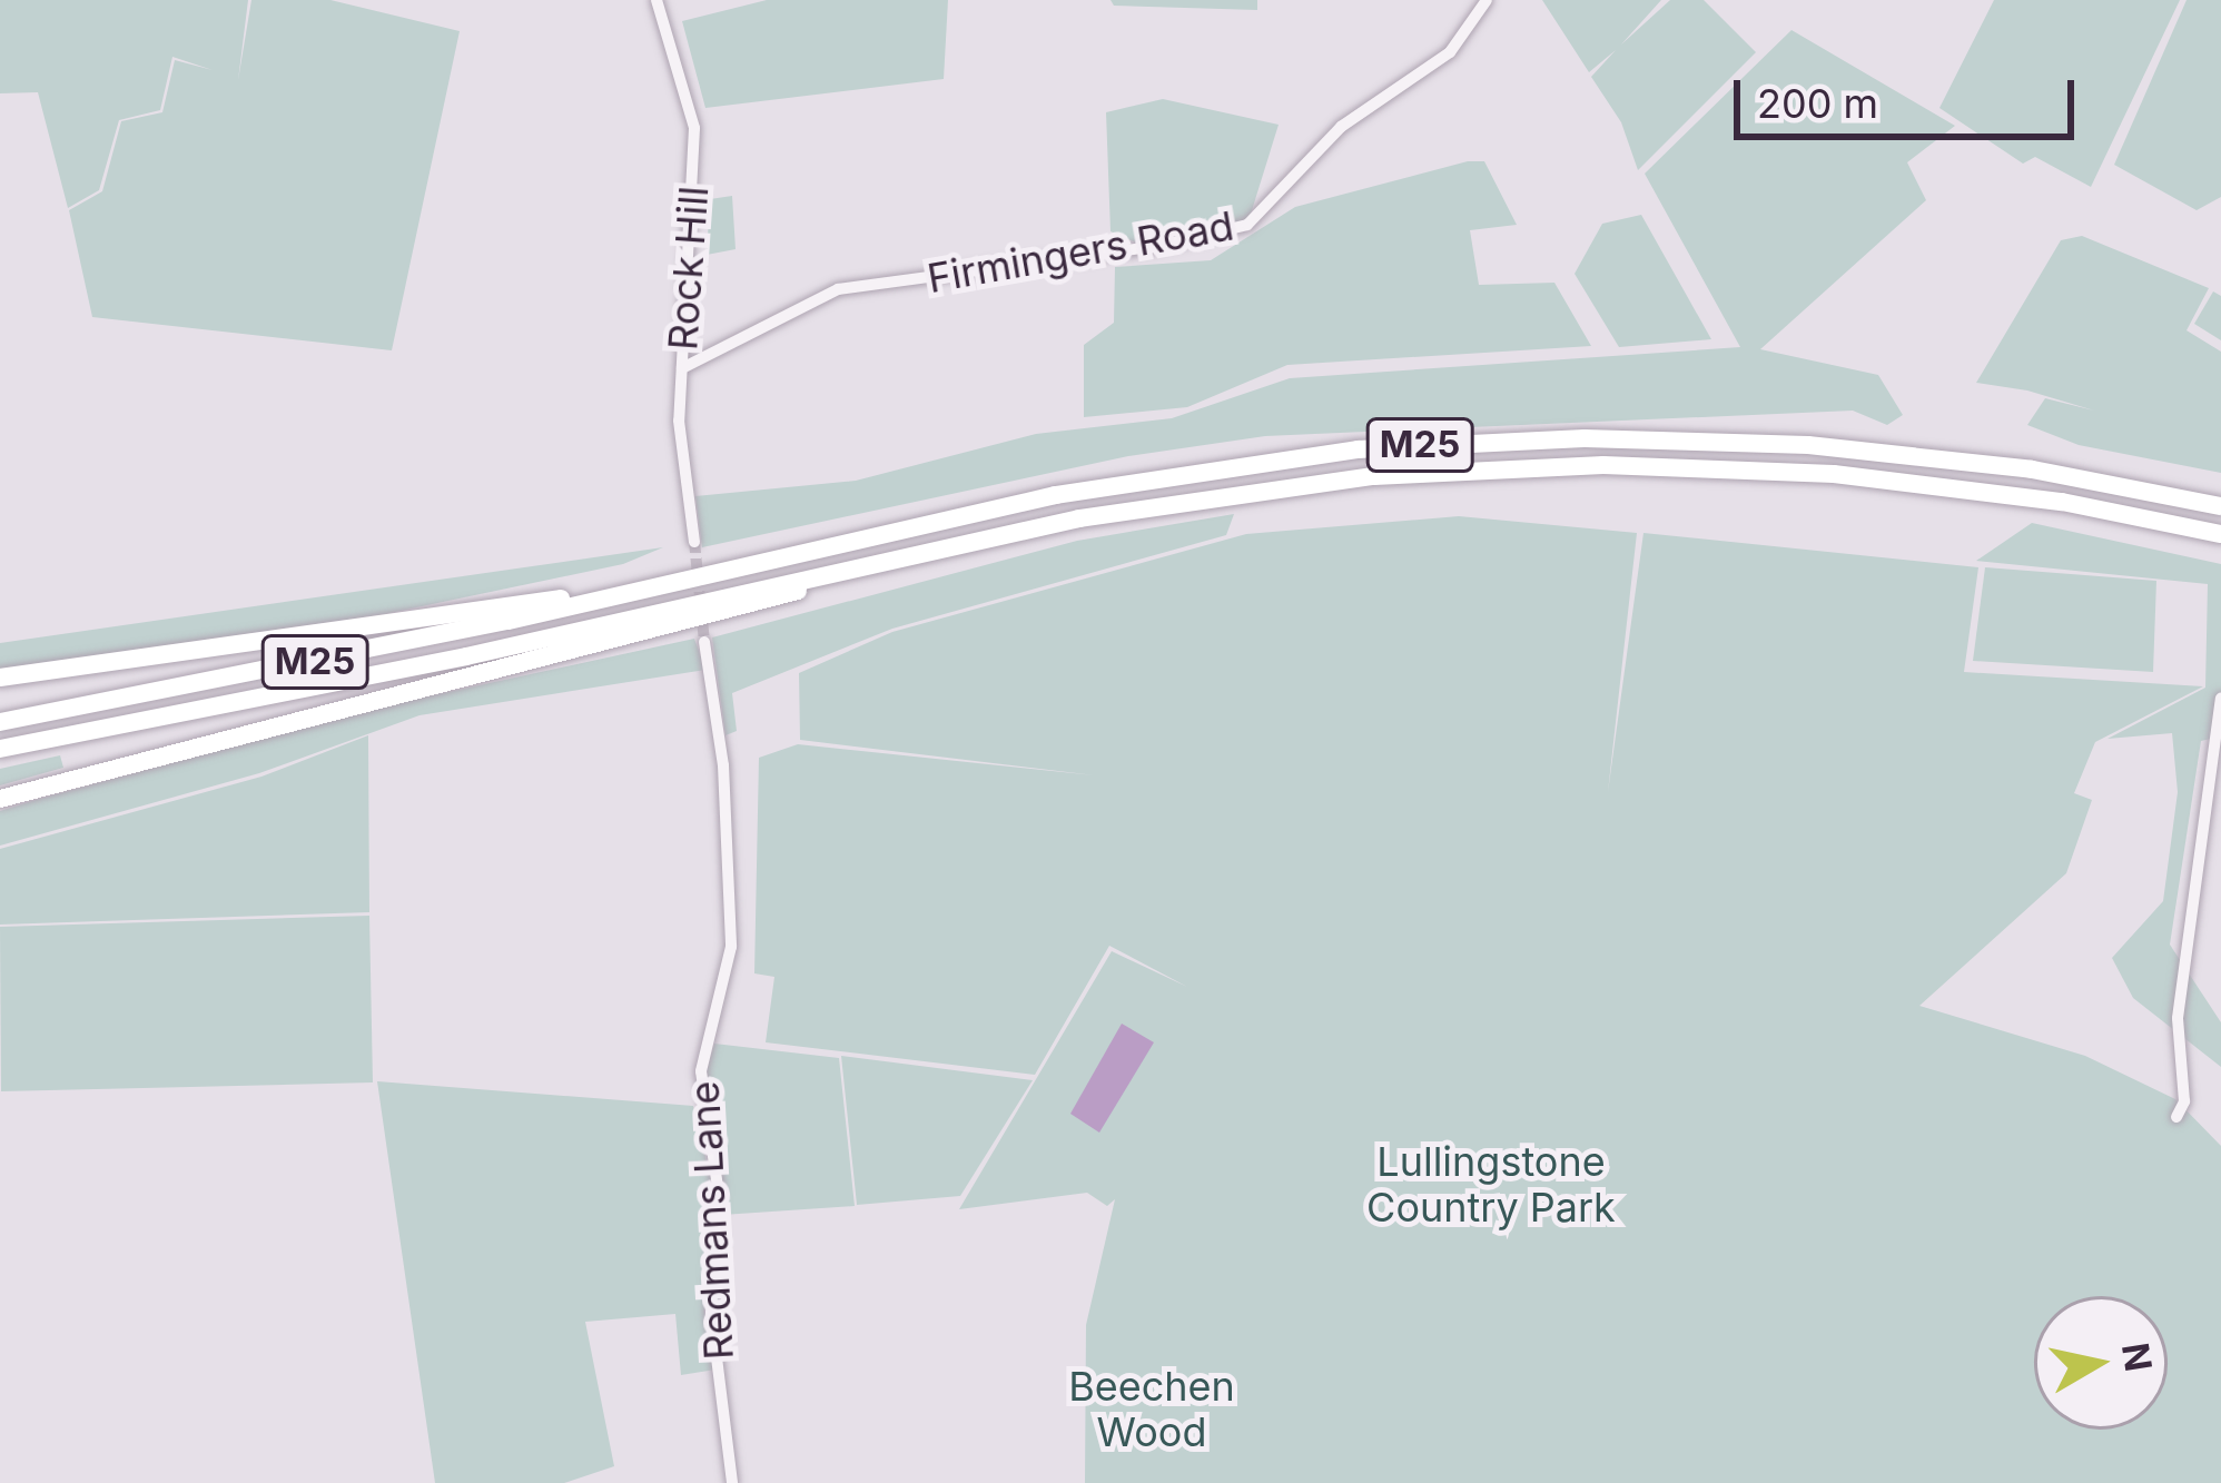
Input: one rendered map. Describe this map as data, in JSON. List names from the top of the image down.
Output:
{
  "streets": {
    "highway": ["M25"],
    "street": ["Firmingers Road", "Rock Hill", "Redmans Lane"]
  },
  "crossings": [
    ["Firmingers Road", "Rock Hill"]
  ],
  "parks": ["Lullingstone Country Park", "Beechen Wood"],
  "scale_bar": "200 m",
  "north": "right"
}
